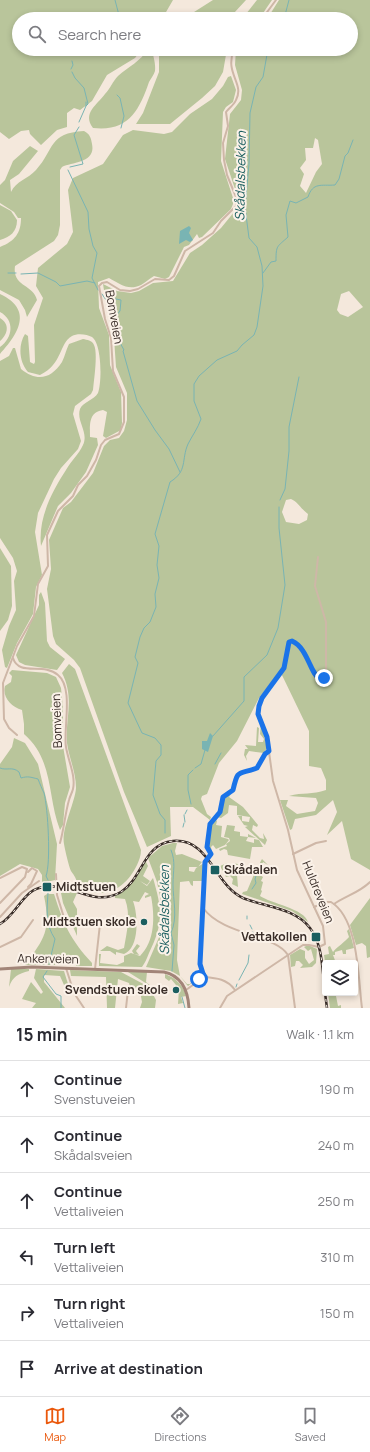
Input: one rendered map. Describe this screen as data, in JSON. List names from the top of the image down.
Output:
{
  "streets": {
    "main road": ["Ankerveien"],
    "street": ["Bomveien", "Huldreveien"]
  },
  "water": ["Skådalsbekken"],
  "places": {
    "transit": ["Skådalen", "Midtstuen", "Vettakollen"],
    "other": ["Midtstuen skole", "Svendstuen skole"]
  },
  "page": {
    "search": "Search here",
    "heading": ["15 min", "Walk · 1.1 km"],
    "list": [
      ["Continue", "Svenstuveien", "190 m"],
      ["Continue", "Skådalsveien", "240 m"],
      ["Continue", "Vettaliveien", "250 m"],
      ["Turn left", "Vettaliveien", "310 m"],
      ["Turn right", "Vettaliveien", "150 m"],
      "Arrive at destination"
    ],
    "nav": ["Map", "Directions", "Saved"]
  }
}
